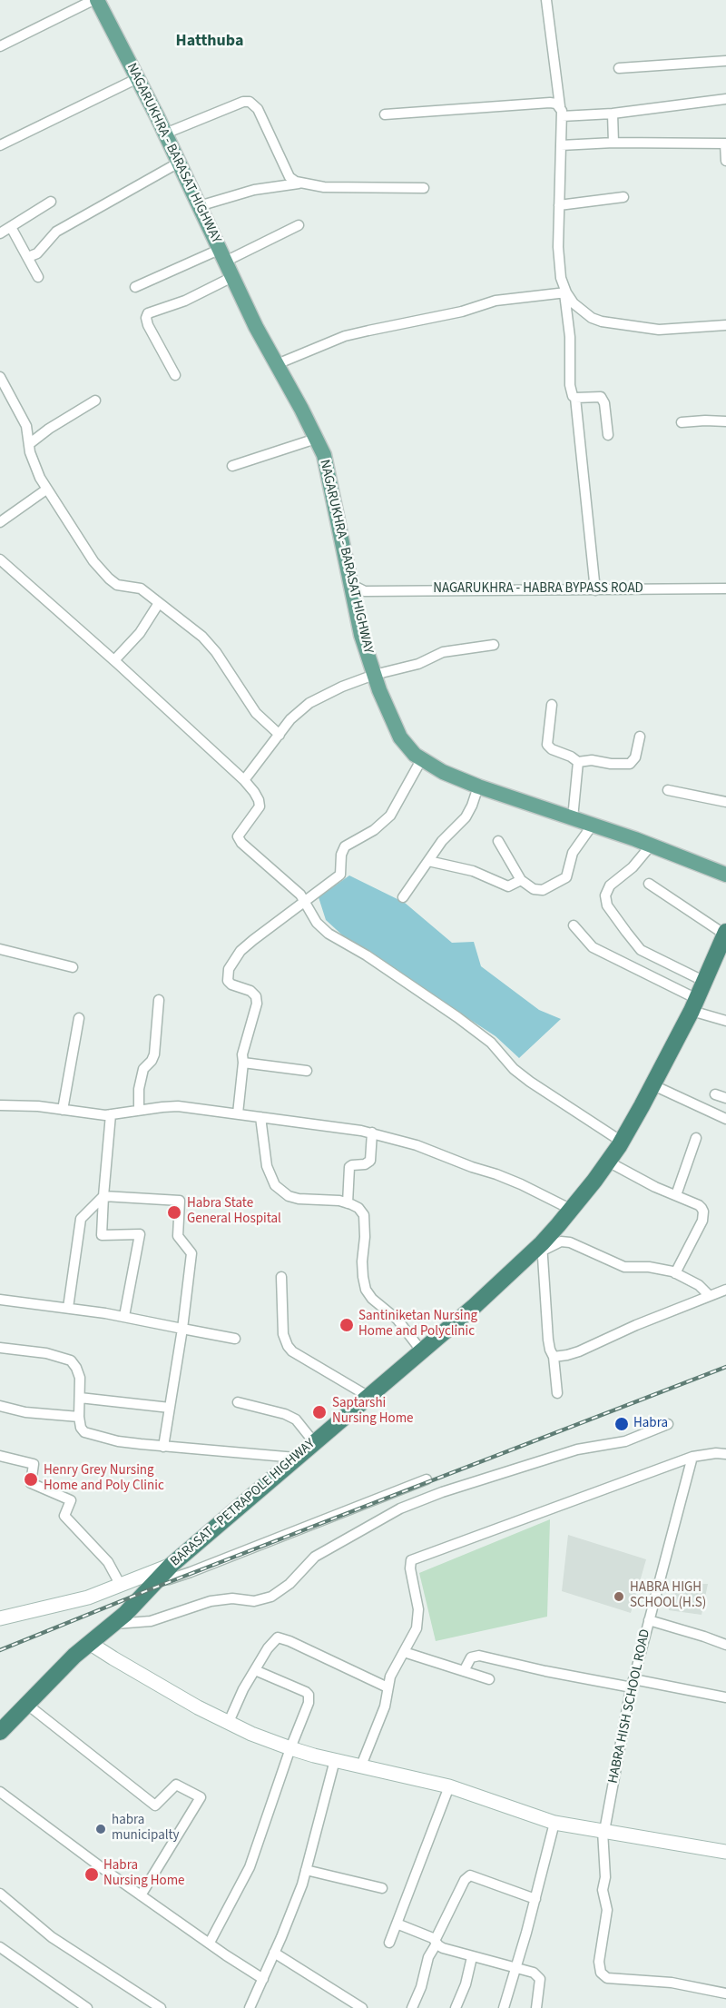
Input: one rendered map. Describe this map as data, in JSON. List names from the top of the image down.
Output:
{
  "streets": {
    "highway": ["BARASAT - PETRAPOLE HIGHWAY"],
    "main road": ["NAGARUKHRA - BARASAT HIGHWAY"],
    "street": ["NAGARUKHRA - HABRA BYPASS ROAD", "HABRA HISH SCHOOL ROAD"]
  },
  "crossings": [
    ["NAGARUKHRA - BARASAT HIGHWAY", "NAGARUKHRA - HABRA BYPASS ROAD"]
  ],
  "districts": ["Hatthuba"],
  "places": [
    "Habra State General Hospital",
    "Santiniketan Nursing Home and Polyclinic",
    "Saptarshi Nursing Home",
    "Habra",
    "Henry Grey Nursing Home and Poly Clinic",
    "HABRA HIGH SCHOOL(H.S)",
    "habra municipalty",
    "Habra Nursing Home"
  ]
}
